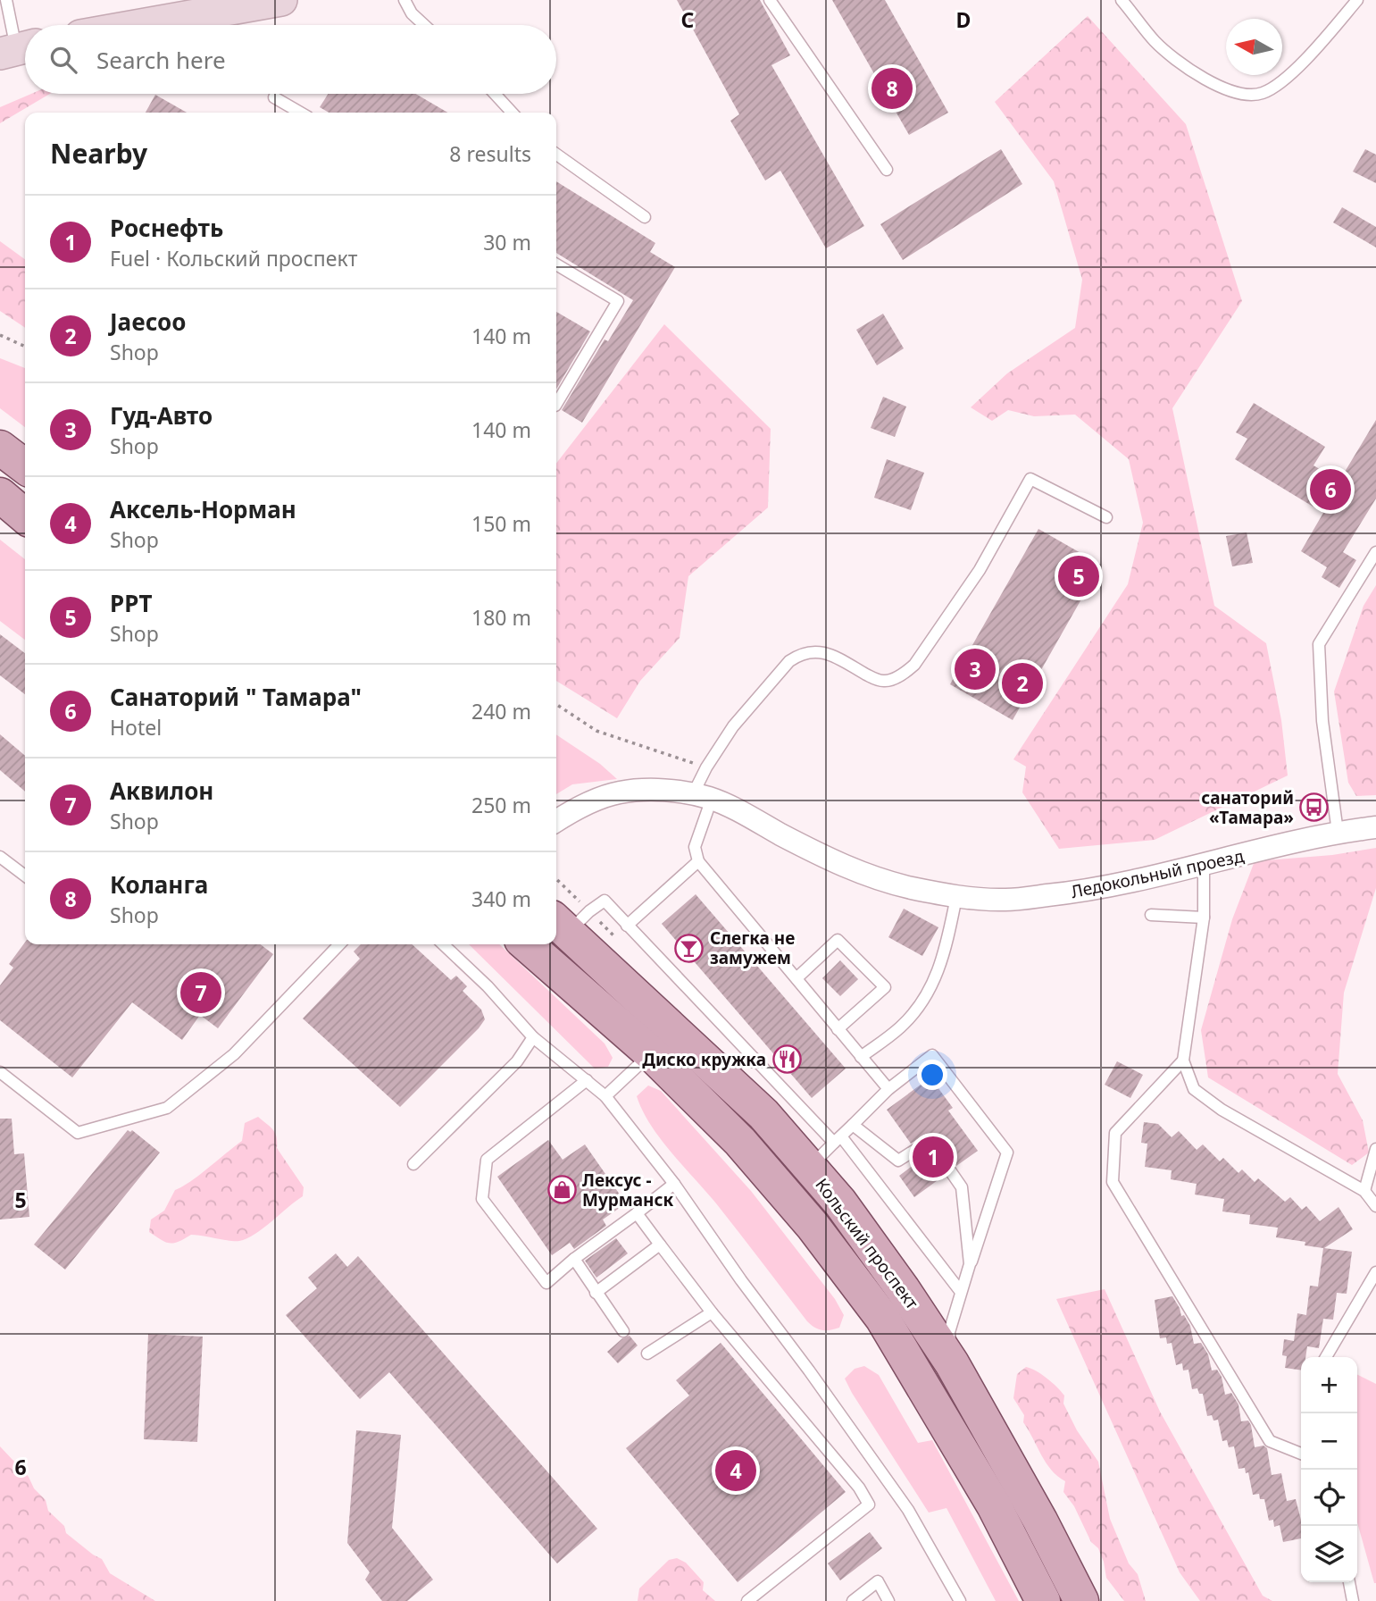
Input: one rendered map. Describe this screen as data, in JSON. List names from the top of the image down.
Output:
{
  "streets": {
    "main road": ["Кольский проспект"],
    "street": ["Ледокольный проезд"]
  },
  "places": {
    "bus stop": ["санаторий «Тамара»"],
    "bar": ["Слегка не замужем"],
    "restaurant": ["Диско кружка"],
    "shop": ["Лексус - Мурманск"]
  },
  "north": "left",
  "page": {
    "search": "Search here",
    "pins": [
      "8",
      "6",
      "5",
      "3",
      "2",
      "7",
      "1",
      "4"
    ],
    "heading": ["Nearby", "8 results"],
    "list": [
      {
        "mark": "1",
        "name": "Роснефть",
        "note": "Fuel · Кольский проспект",
        "value": "30 m"
      },
      {
        "mark": "2",
        "name": "Jaecoo",
        "note": "Shop",
        "value": "140 m"
      },
      {
        "mark": "3",
        "name": "Гуд-Авто",
        "note": "Shop",
        "value": "140 m"
      },
      {
        "mark": "4",
        "name": "Аксель-Норман",
        "note": "Shop",
        "value": "150 m"
      },
      {
        "mark": "5",
        "name": "РРТ",
        "note": "Shop",
        "value": "180 m"
      },
      {
        "mark": "6",
        "name": "Санаторий \" Тамара\"",
        "note": "Hotel",
        "value": "240 m"
      },
      {
        "mark": "7",
        "name": "Аквилон",
        "note": "Shop",
        "value": "250 m"
      },
      {
        "mark": "8",
        "name": "Коланга",
        "note": "Shop",
        "value": "340 m"
      }
    ],
    "map_buttons": ["+", "−"]
  },
  "grid": {
    "columns": ["C", "D"],
    "rows": ["5", "6"]
  }
}
